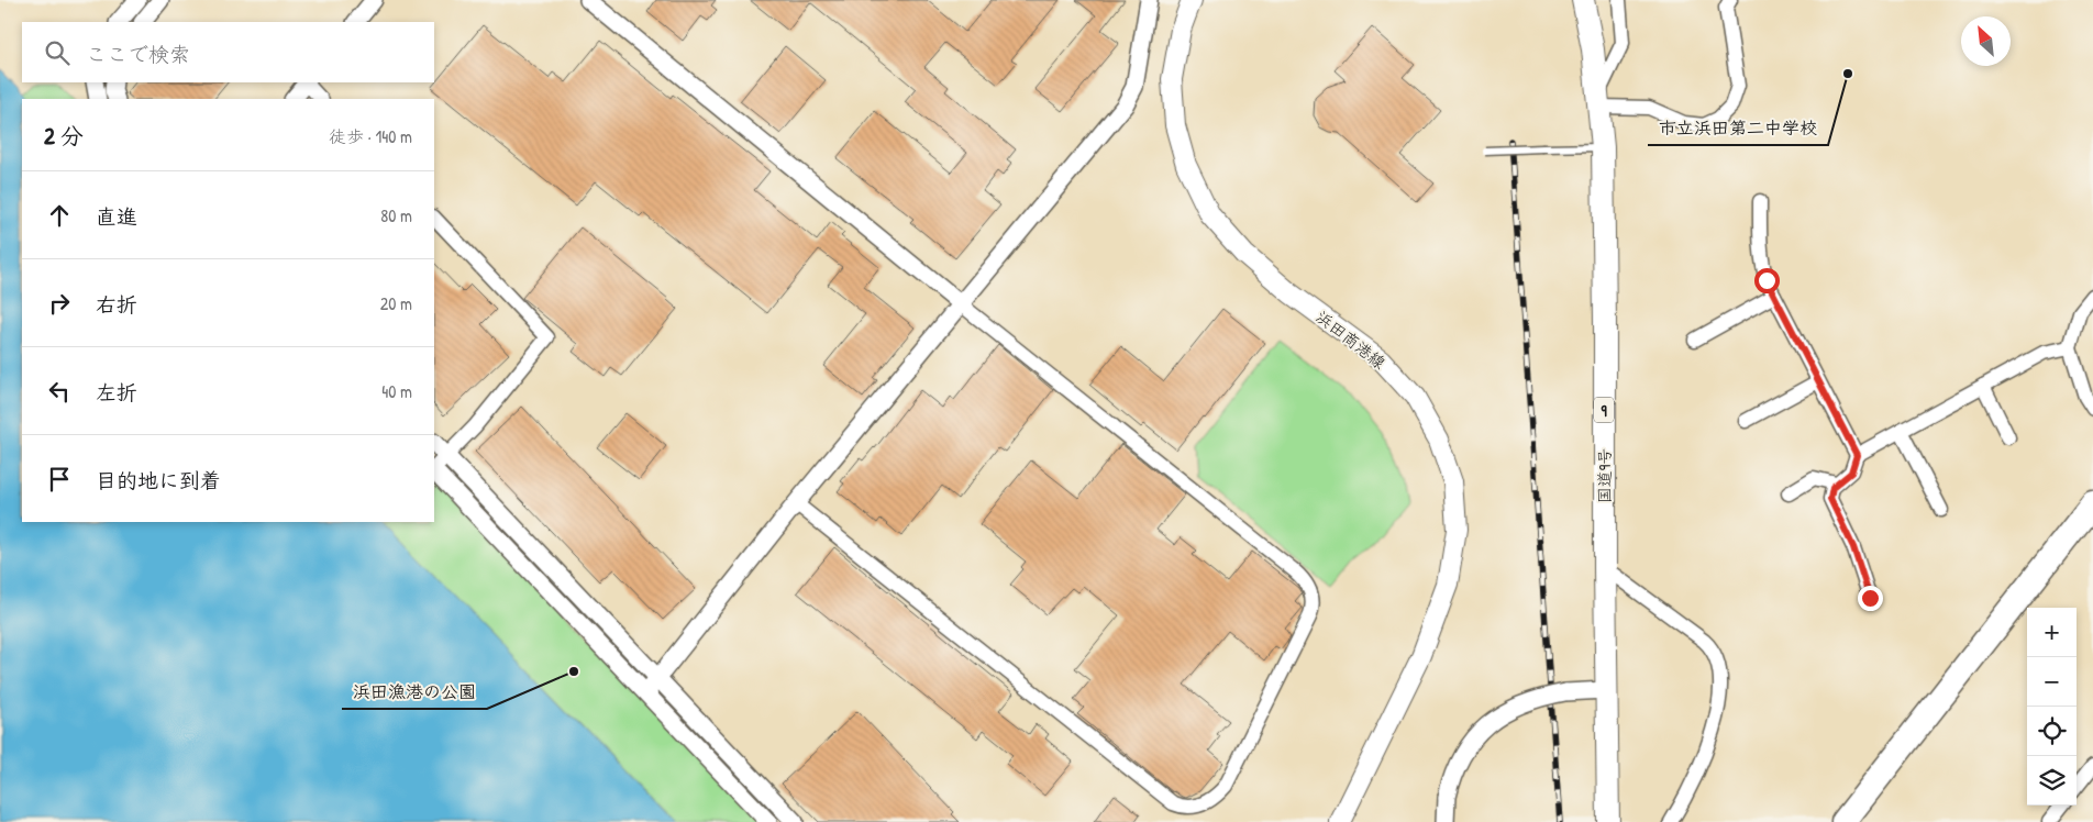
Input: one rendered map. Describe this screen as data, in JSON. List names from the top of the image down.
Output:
{
  "streets": {
    "highway": ["9", "国道9号"],
    "main road": ["浜田商港線"]
  },
  "places": ["市立浜田第二中学校", "浜田漁港の公園"],
  "north": "top left",
  "page": {
    "search": "ここで検索",
    "heading": ["2 分", "徒歩 · 140 m"],
    "list": [
      ["直進", "80 m"],
      ["右折", "20 m"],
      ["左折", "40 m"],
      "目的地に到着"
    ],
    "map_buttons": ["+", "−"]
  }
}
